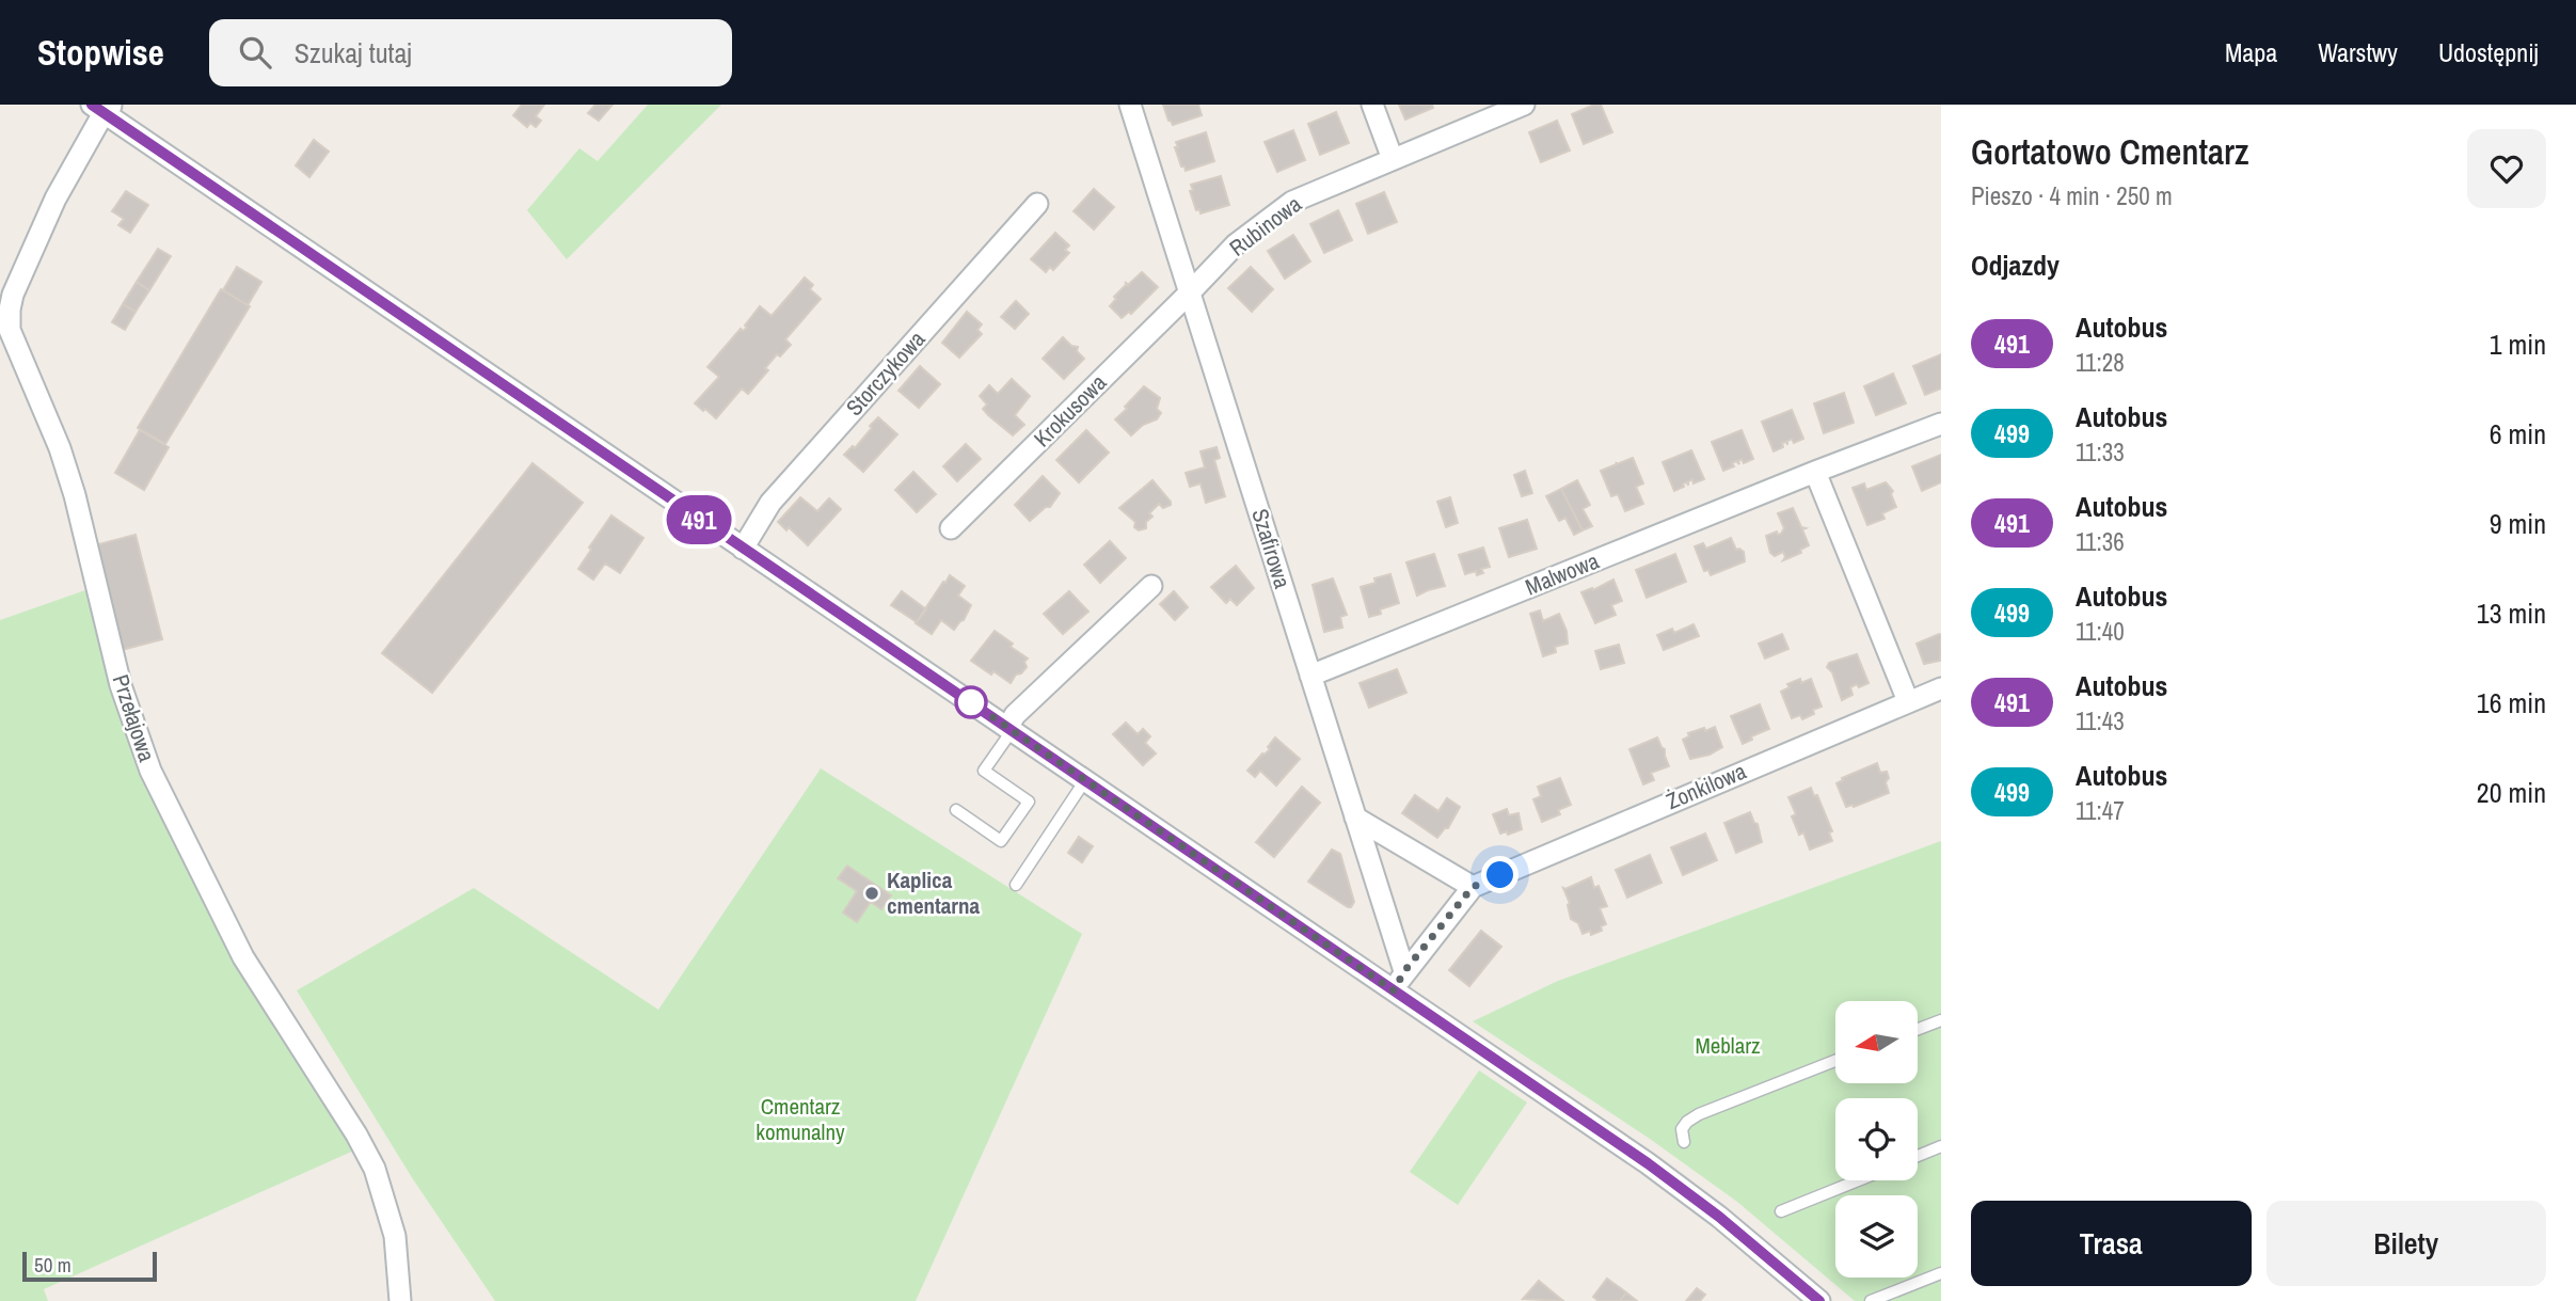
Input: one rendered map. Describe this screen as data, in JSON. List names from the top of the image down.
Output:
{
  "streets": {
    "street": [
      "Rubinowa",
      "Storczykowa",
      "Krokusowa",
      "Szafirowa",
      "Malwowa",
      "Przełajowa",
      "Żonkilowa"
    ]
  },
  "crossings": [
    ["Rubinowa", "Krokusowa"],
    ["Rubinowa", "Szafirowa"],
    ["Krokusowa", "Szafirowa"],
    ["Szafirowa", "Malwowa"],
    ["Szafirowa", "Żonkilowa"]
  ],
  "parks": ["Meblarz", "Cmentarz komunalny"],
  "places": ["Kaplica cmentarna"],
  "lines": ["bus line 491"],
  "scale_bar": "50 m",
  "north": "left",
  "page": {
    "header": "Stopwise",
    "search": "Szukaj tutaj",
    "nav": ["Mapa", "Warstwy", "Udostępnij"],
    "on_map": "491",
    "heading": [
      ["Gortatowo Cmentarz", "Pieszo · 4 min · 250 m"],
      "Odjazdy"
    ],
    "list": [
      {
        "mark": "491",
        "name": "Autobus",
        "note": "11:28",
        "value": "1 min"
      },
      {
        "mark": "499",
        "name": "Autobus",
        "note": "11:33",
        "value": "6 min"
      },
      {
        "mark": "491",
        "name": "Autobus",
        "note": "11:36",
        "value": "9 min"
      },
      {
        "mark": "499",
        "name": "Autobus",
        "note": "11:40",
        "value": "13 min"
      },
      {
        "mark": "491",
        "name": "Autobus",
        "note": "11:43",
        "value": "16 min"
      },
      {
        "mark": "499",
        "name": "Autobus",
        "note": "11:47",
        "value": "20 min"
      }
    ],
    "buttons": ["Trasa", "Bilety"],
    "scale": "50 m"
  }
}
